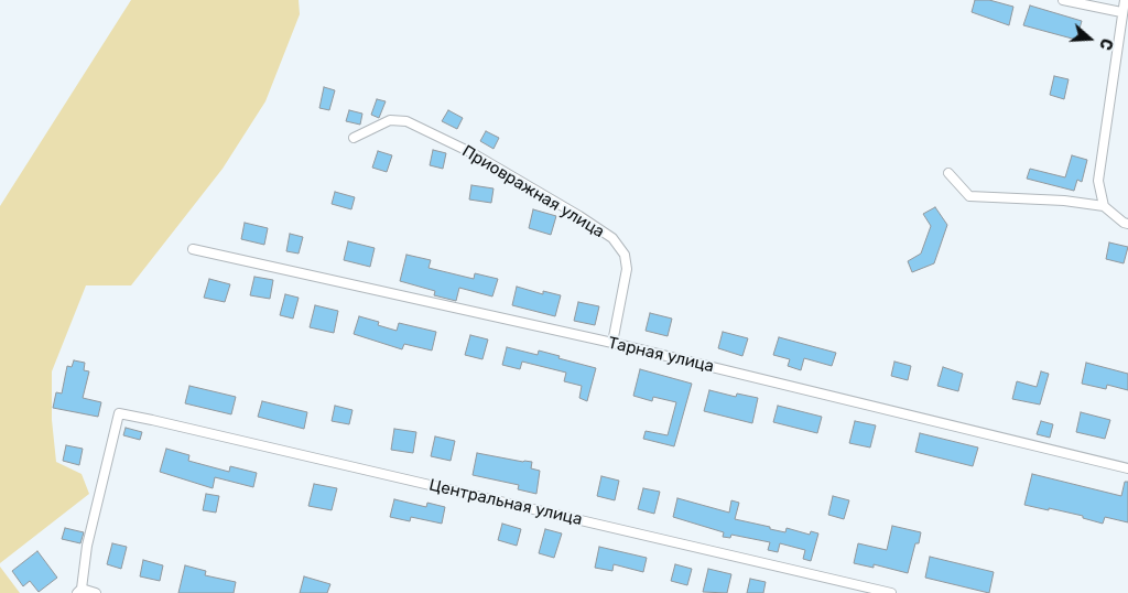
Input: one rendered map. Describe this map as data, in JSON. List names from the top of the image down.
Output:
{
  "streets": {
    "street": ["Приовражная улица", "Тарная улица", "Центральная улица"]
  },
  "crossings": [
    ["Приовражная улица", "Тарная улица"]
  ],
  "north": "right"
}
